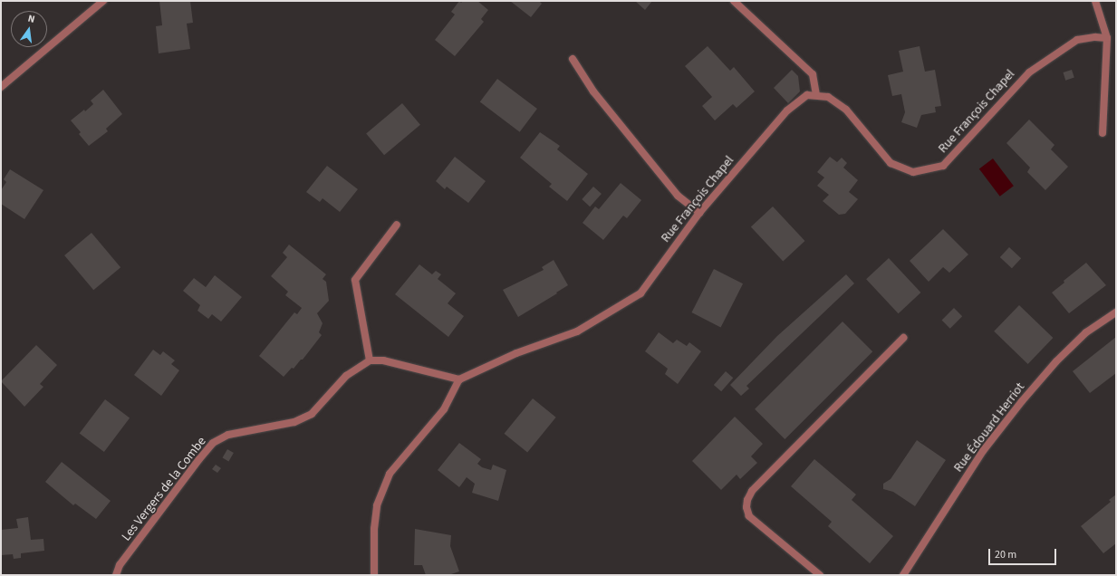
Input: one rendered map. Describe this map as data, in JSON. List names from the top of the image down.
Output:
{
  "streets": {
    "street": ["Rue François Chapel", "Rue Édouard Herriot", "Les Vergers de la Combe"]
  },
  "scale_bar": "20 m",
  "north": "top"
}
